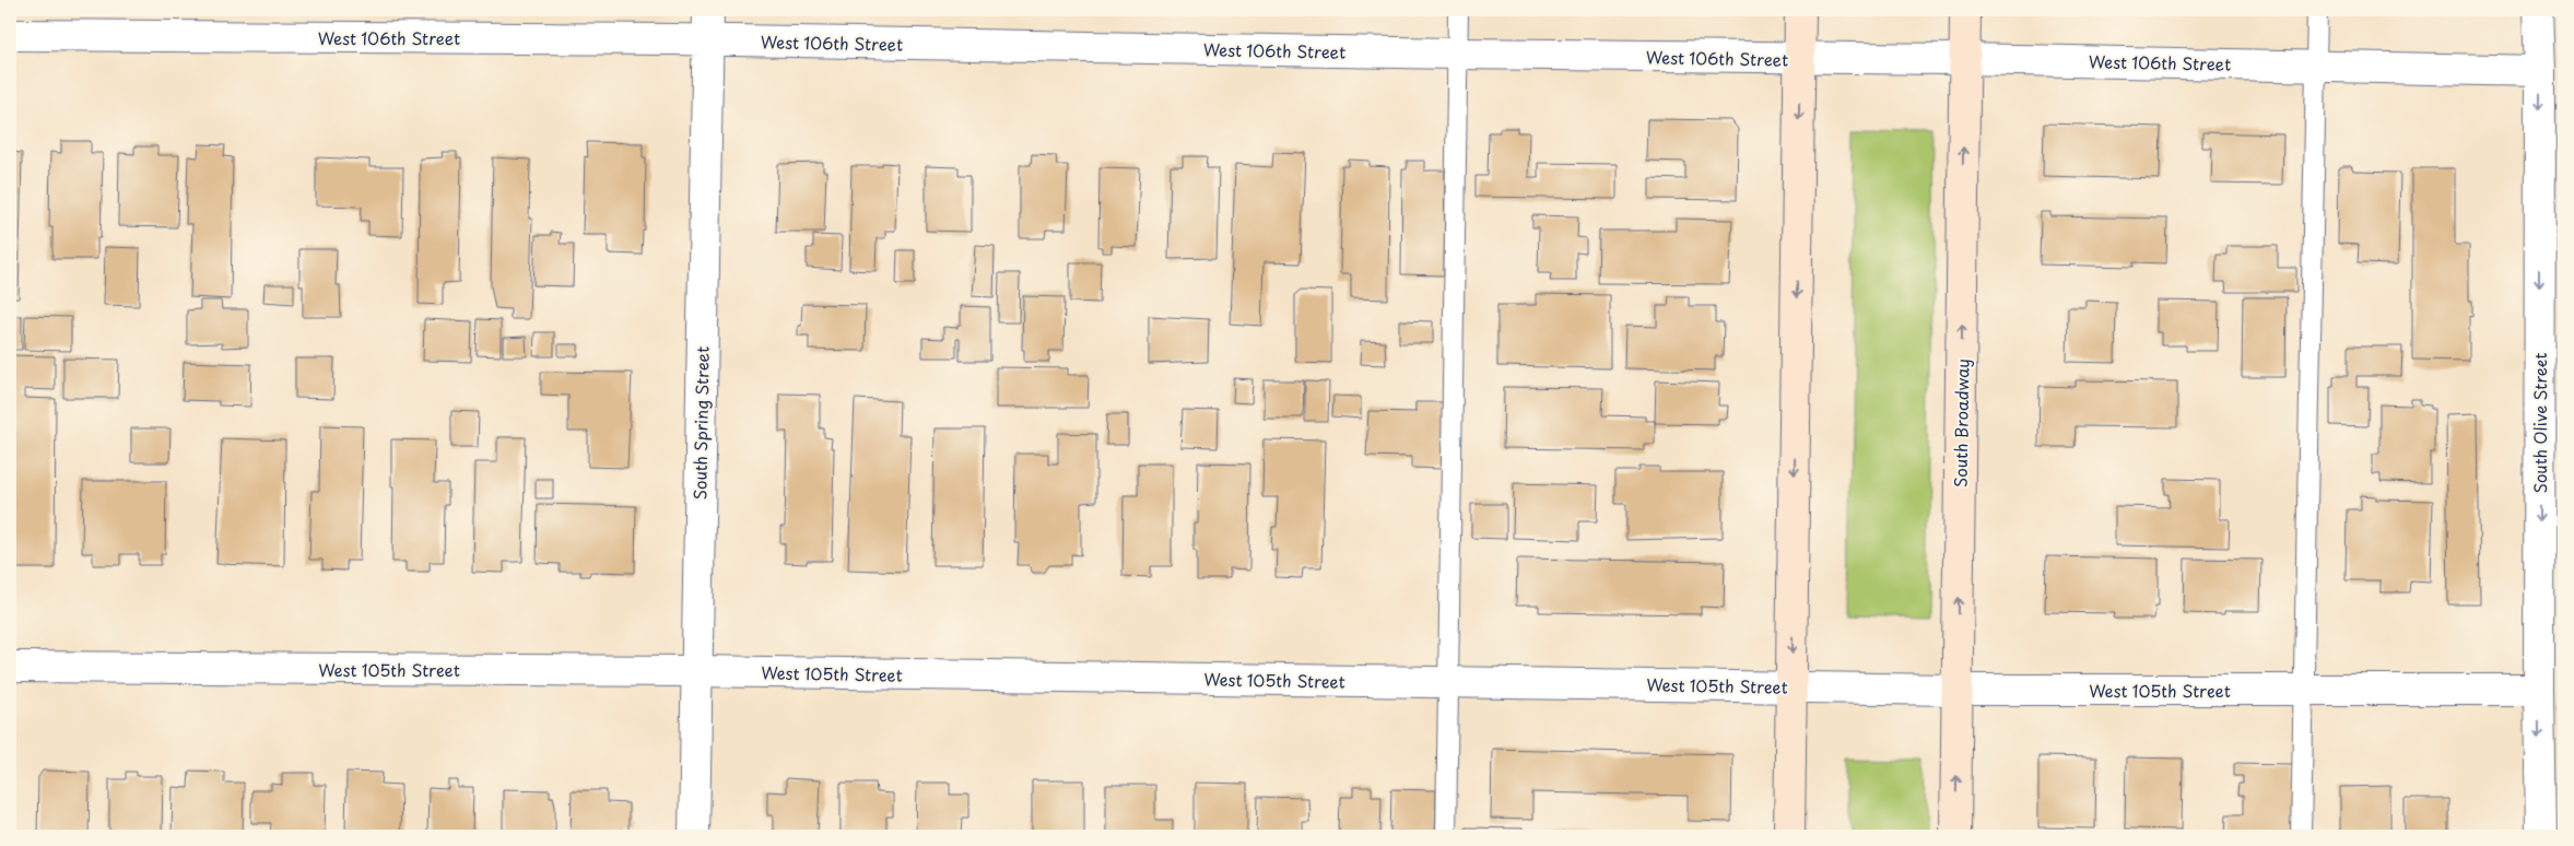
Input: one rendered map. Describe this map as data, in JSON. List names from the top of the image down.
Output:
{
  "streets": {
    "main road": ["South Broadway"],
    "street": [
      "West 106th Street",
      "South Spring Street",
      "South Olive Street",
      "West 105th Street"
    ]
  },
  "crossings": [
    ["West 106th Street", "South Spring Street"],
    ["West 106th Street", "South Broadway"],
    ["West 106th Street", "South Olive Street"],
    ["South Spring Street", "West 105th Street"],
    ["South Broadway", "West 105th Street"],
    ["South Olive Street", "West 105th Street"]
  ],
  "one_way": ["South Olive Street"]
}
